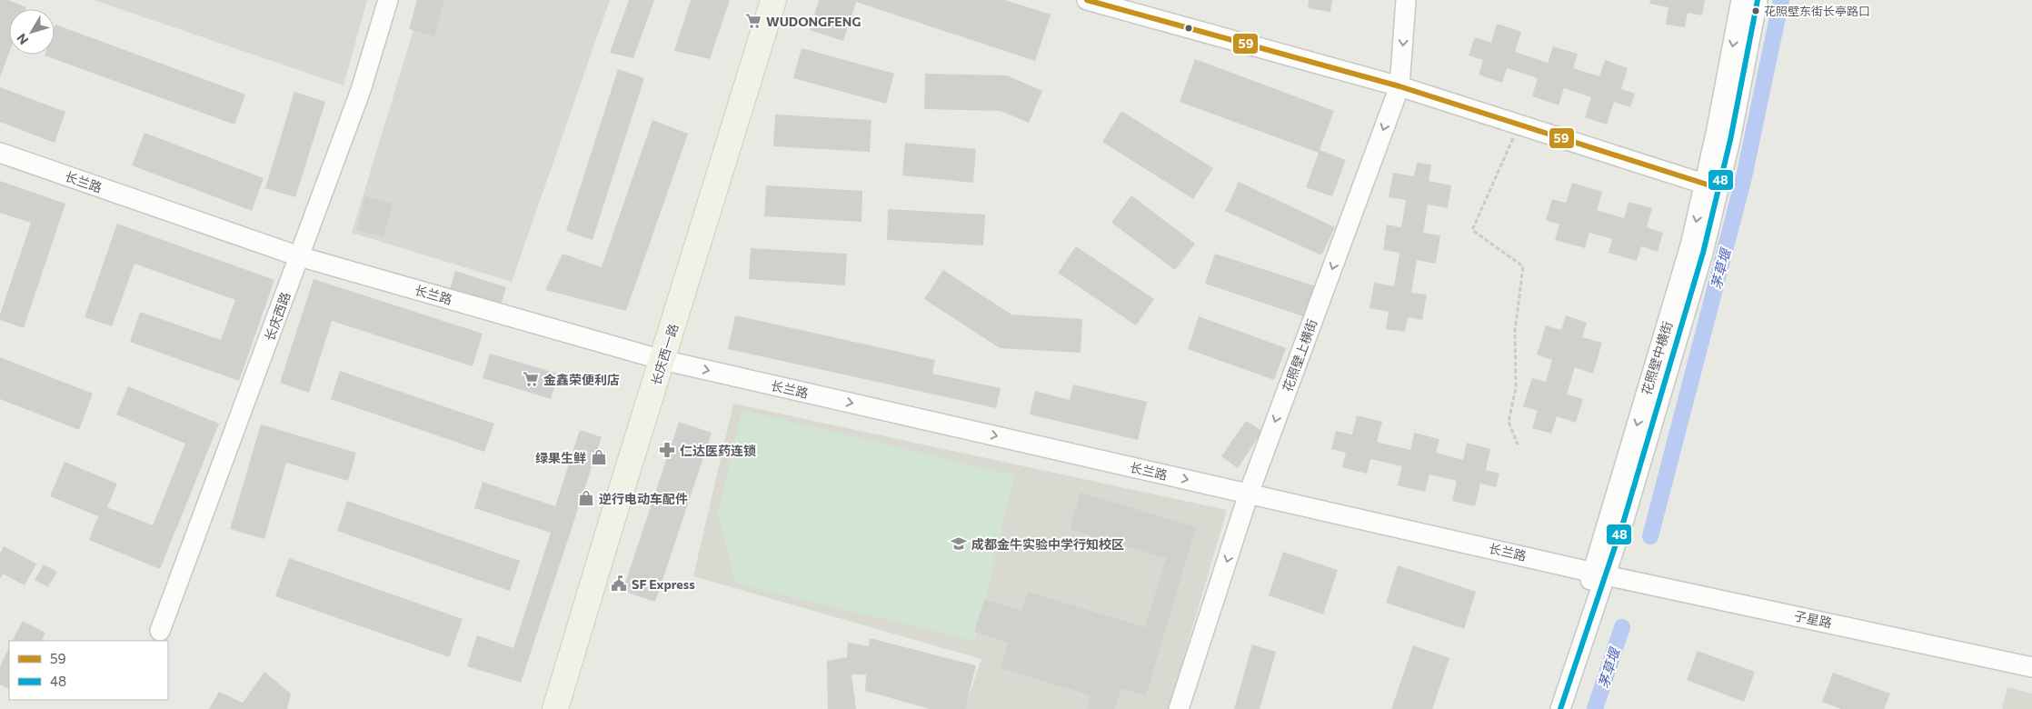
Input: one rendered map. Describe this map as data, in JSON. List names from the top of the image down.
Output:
{
  "streets": {
    "main road": ["长庆西一路"],
    "street": [
      "长兰路",
      "长庆西路",
      "花照壁上横街",
      "花照壁中横街",
      "子星路"
    ]
  },
  "crossings": [
    ["长兰路", "长庆西路"],
    ["长兰路", "长庆西一路"],
    ["长兰路", "花照壁上横街"],
    ["长兰路", "花照壁中横街"],
    ["长兰路", "子星路"],
    ["花照壁中横街", "子星路"]
  ],
  "one_way": ["长兰路", "花照壁上横街"],
  "water": ["茅草堰"],
  "places": {
    "other": ["花照壁东街长亭路口"],
    "supermarket": ["WUDONGFENG", "金鑫荣便利店"],
    "pharmacy": ["仁达医药连锁"],
    "shop": ["绿果生鲜", "逆行电动车配件"],
    "school or university": ["成都金牛实验中学行知校区"],
    "public building": ["SF Express"]
  },
  "lines": ["transit line 59", "transit line 48"],
  "legend": ["59", "48"],
  "north": "bottom left"
}
